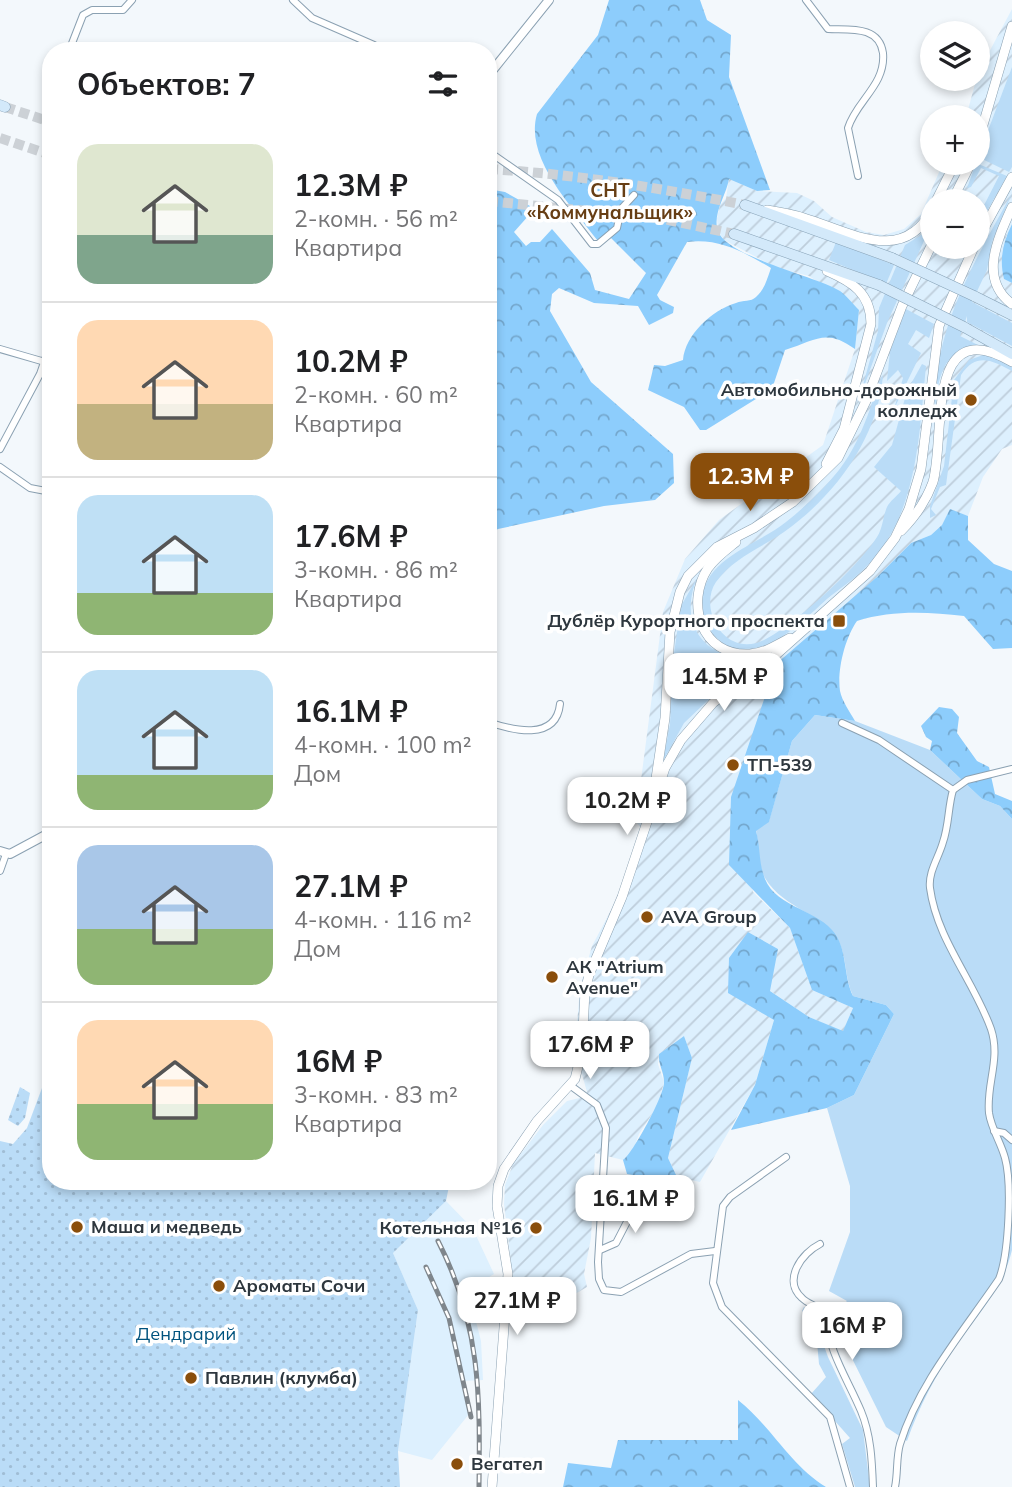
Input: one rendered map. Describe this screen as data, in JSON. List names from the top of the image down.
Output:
{
  "districts": ["СНТ «Коммунальщик»"],
  "parks": ["Дендрарий"],
  "places": {
    "other": [
      "Автомобильно-дорожный колледж",
      "ТП-539",
      "AVA Group",
      "АК \"Atrium Avenue\"",
      "Маша и медведь",
      "Котельная №16",
      "Ароматы Сочи",
      "Павлин (клумба)",
      "Вегател"
    ],
    "transit": ["Дублёр Курортного проспекта"]
  },
  "page": {
    "map_buttons": ["+", "−"],
    "heading": "Объектов: 7",
    "list": [
      {
        "name": "12.3M ₽",
        "note": "2-комн. · 56 m² · Квартира"
      },
      {
        "name": "10.2M ₽",
        "note": "2-комн. · 60 m² · Квартира"
      },
      {
        "name": "17.6M ₽",
        "note": "3-комн. · 86 m² · Квартира"
      },
      {
        "name": "16.1M ₽",
        "note": "4-комн. · 100 m² · Дом"
      },
      {
        "name": "27.1M ₽",
        "note": "4-комн. · 116 m² · Дом"
      },
      {
        "name": "16M ₽",
        "note": "3-комн. · 83 m² · Квартира"
      }
    ],
    "price": [
      "12.3M ₽",
      "14.5M ₽",
      "10.2M ₽",
      "17.6M ₽",
      "16.1M ₽",
      "27.1M ₽",
      "16M ₽"
    ]
  }
}
